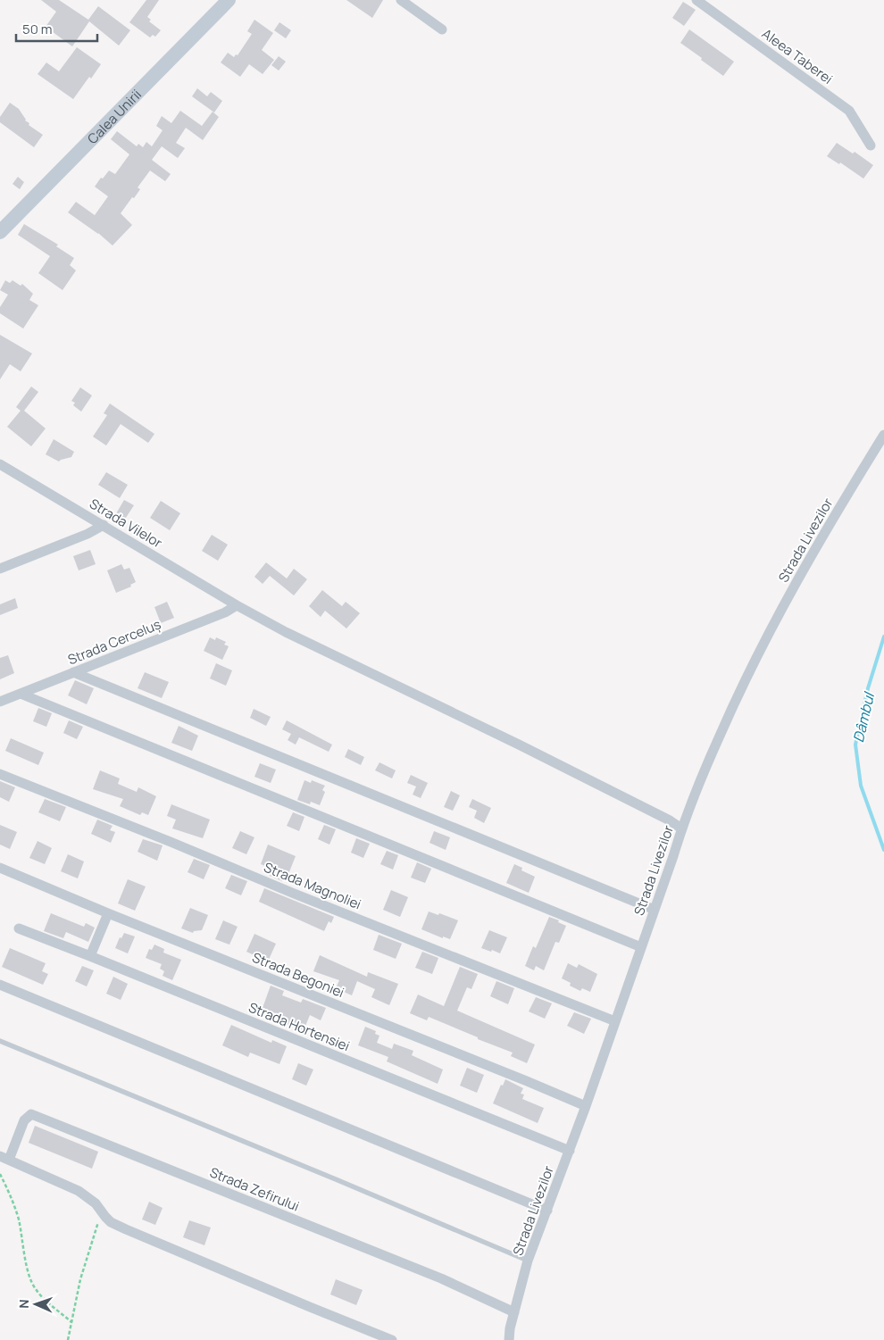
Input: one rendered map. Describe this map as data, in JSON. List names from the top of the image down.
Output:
{
  "streets": {
    "main road": ["Calea Unirii"],
    "street": [
      "Aleea Taberei",
      "Strada Vilelor",
      "Strada Livezilor",
      "Strada Cerceluș",
      "Strada Magnoliei",
      "Strada Begoniei",
      "Strada Hortensiei",
      "Strada Zefirului"
    ]
  },
  "crossings": [
    ["Strada Vilelor", "Strada Livezilor"],
    ["Strada Vilelor", "Strada Cerceluș"],
    ["Strada Livezilor", "Strada Magnoliei"],
    ["Strada Livezilor", "Strada Begoniei"],
    ["Strada Livezilor", "Strada Hortensiei"],
    ["Strada Livezilor", "Strada Zefirului"]
  ],
  "water": ["Dâmbul"],
  "scale_bar": "50 m",
  "north": "left"
}
